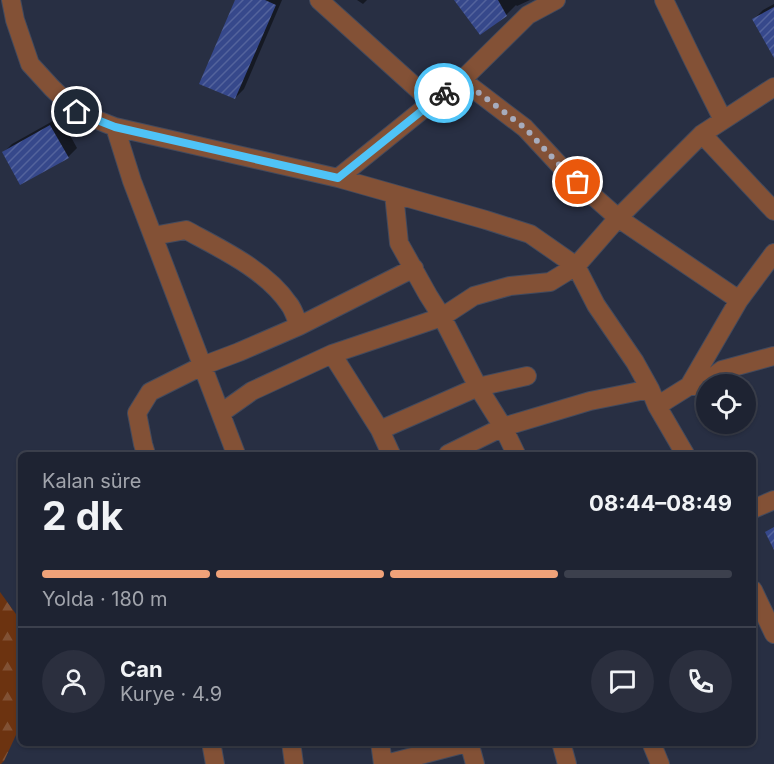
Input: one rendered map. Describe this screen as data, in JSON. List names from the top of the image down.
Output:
{
  "page": {
    "heading": ["2 dk", "Kalan süre", "08:44–08:49"],
    "panel": ["Can", "Kurye · 4.9"],
    "bar": "Yolda · 180 m"
  }
}
